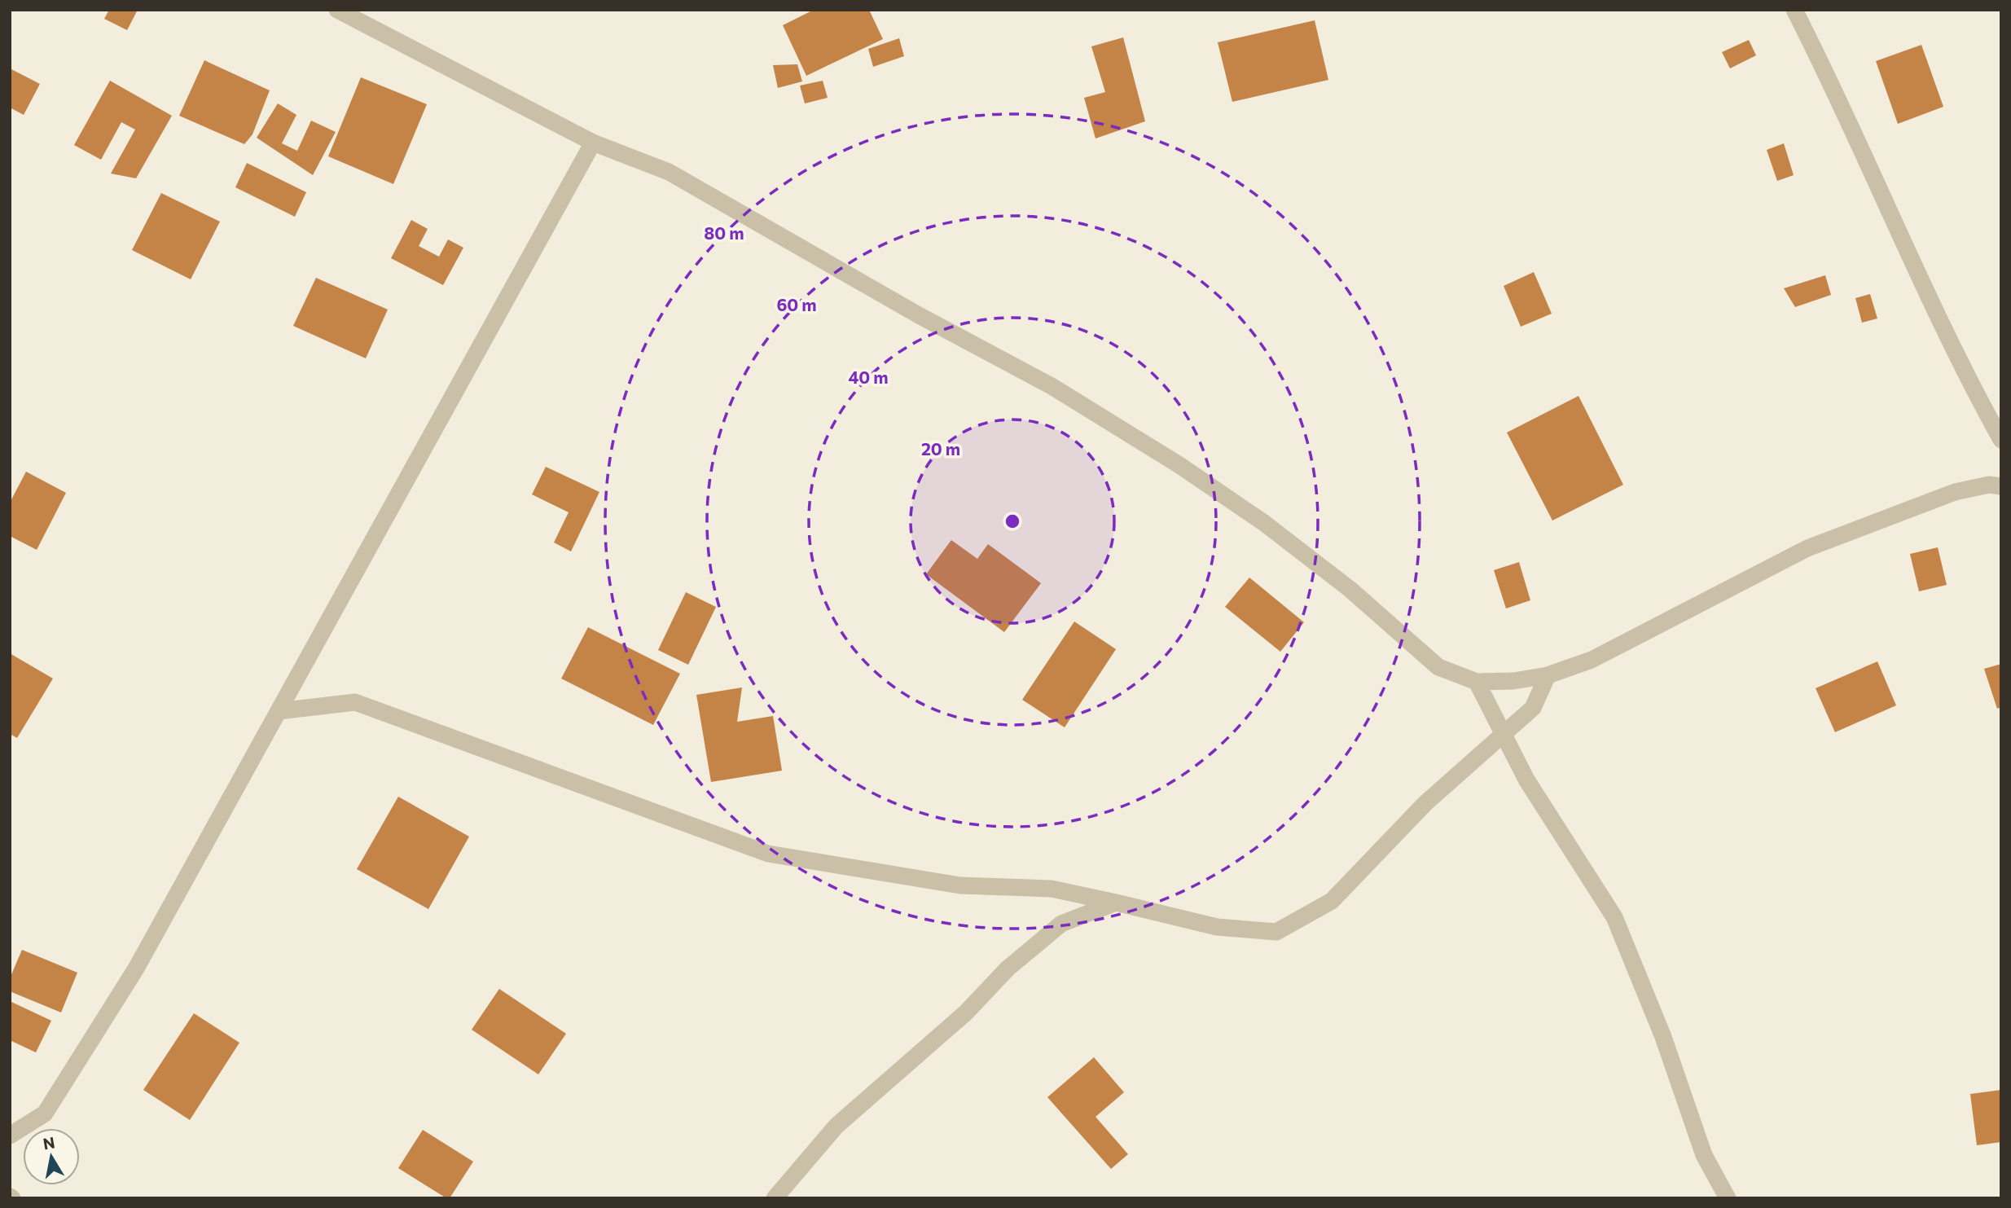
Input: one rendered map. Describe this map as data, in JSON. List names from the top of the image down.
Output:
{
  "north": "top",
  "rings": [
    "80 m",
    "60 m",
    "40 m",
    "20 m"
  ]
}
